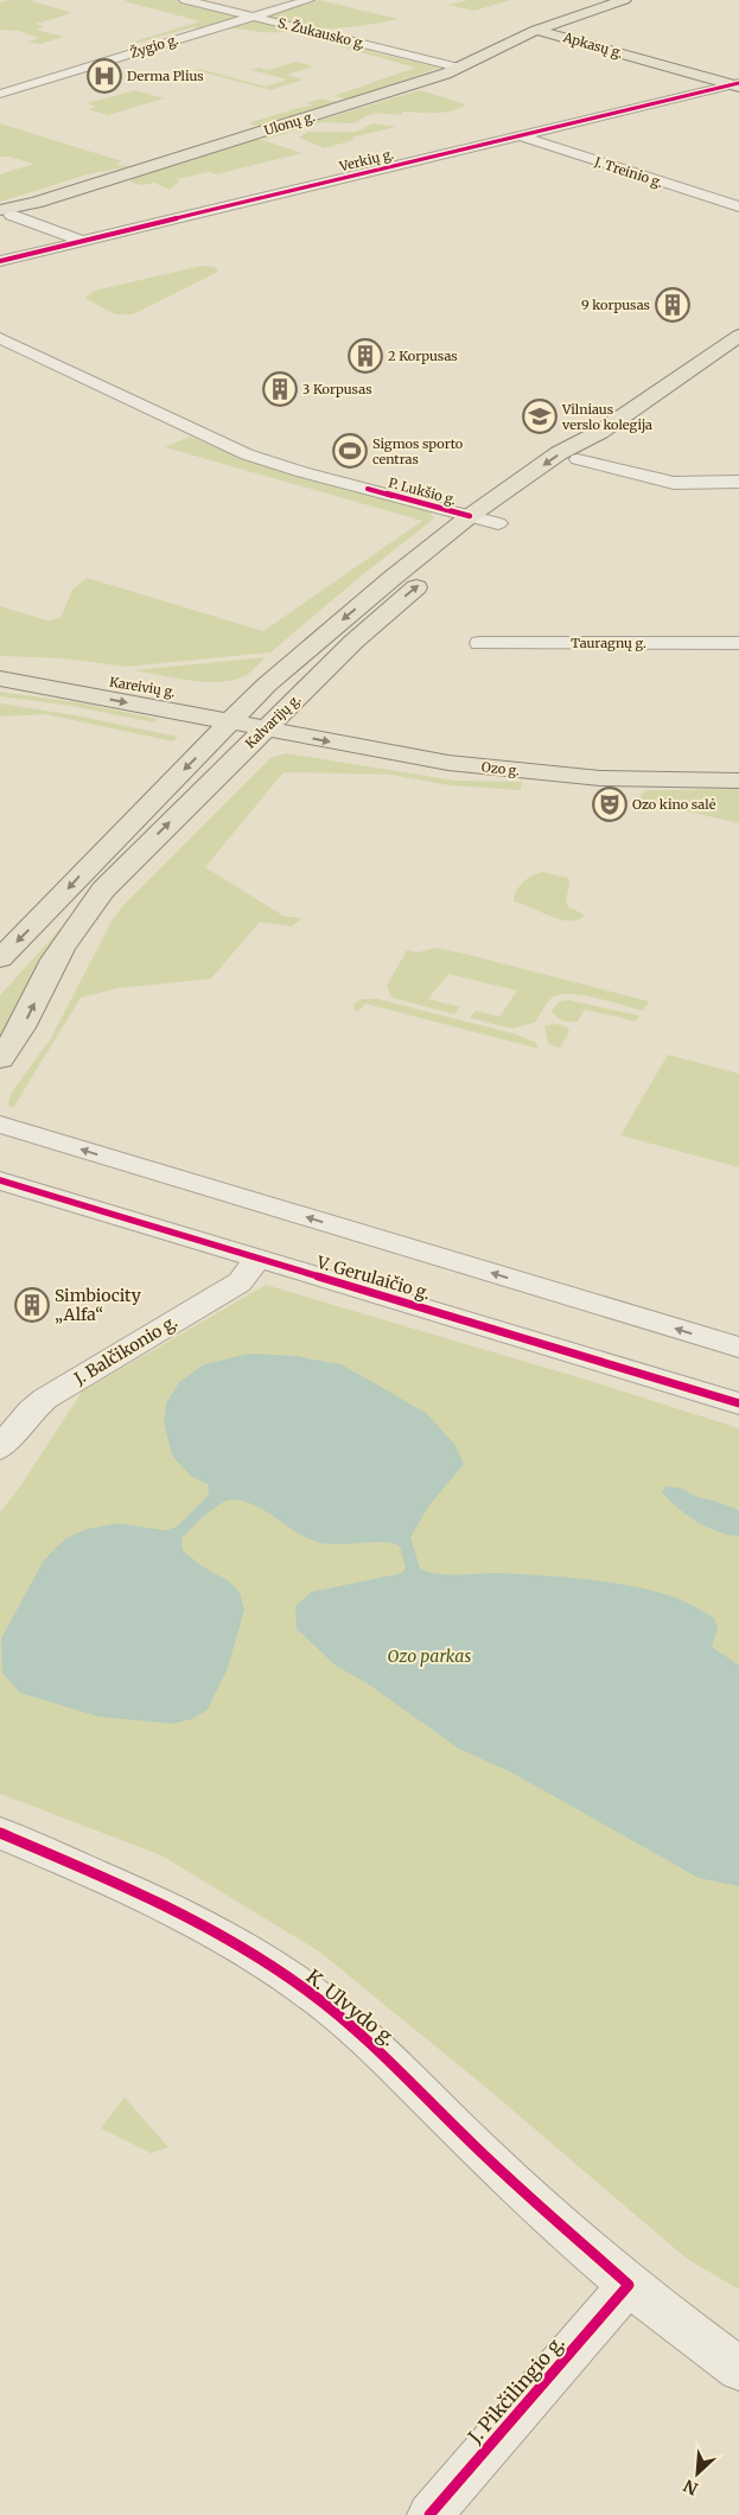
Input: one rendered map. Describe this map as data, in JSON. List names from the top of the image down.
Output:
{
  "streets": {
    "main road": [
      "Apkasų g.",
      "Ulonų g.",
      "Kareivių g.",
      "Kalvarijų g.",
      "Ozo g."
    ],
    "street": [
      "S. Žukausko g.",
      "Žygio g.",
      "Verkių g.",
      "J. Treinio g.",
      "P. Lukšio g.",
      "Tauragnų g.",
      "V. Gerulaičio g.",
      "J. Balčikonio g.",
      "K. Ulvydo g.",
      "J. Pikčilingio g."
    ]
  },
  "crossings": [
    ["S. Žukausko g.", "Žygio g."],
    ["S. Žukausko g.", "Ulonų g."],
    ["Apkasų g.", "Ulonų g."],
    ["Apkasų g.", "Verkių g."],
    ["Verkių g.", "J. Treinio g."],
    ["P. Lukšio g.", "Kalvarijų g."],
    ["Kareivių g.", "Kalvarijų g."],
    ["Kareivių g.", "Ozo g."],
    ["Kalvarijų g.", "Ozo g."],
    ["V. Gerulaičio g.", "J. Balčikonio g."],
    ["K. Ulvydo g.", "J. Pikčilingio g."]
  ],
  "parks": ["Ozo parkas"],
  "places": {
    "hospital": ["Derma Plius"],
    "building": [
      "9 korpusas",
      "2 Korpusas",
      "3 Korpusas",
      "Simbiocity „Alfa“"
    ],
    "school or university": ["Vilniaus verslo kolegija"],
    "sports": ["Sigmos sporto centras"],
    "theatre": ["Ozo kino salė"]
  },
  "north": "bottom left"
}
